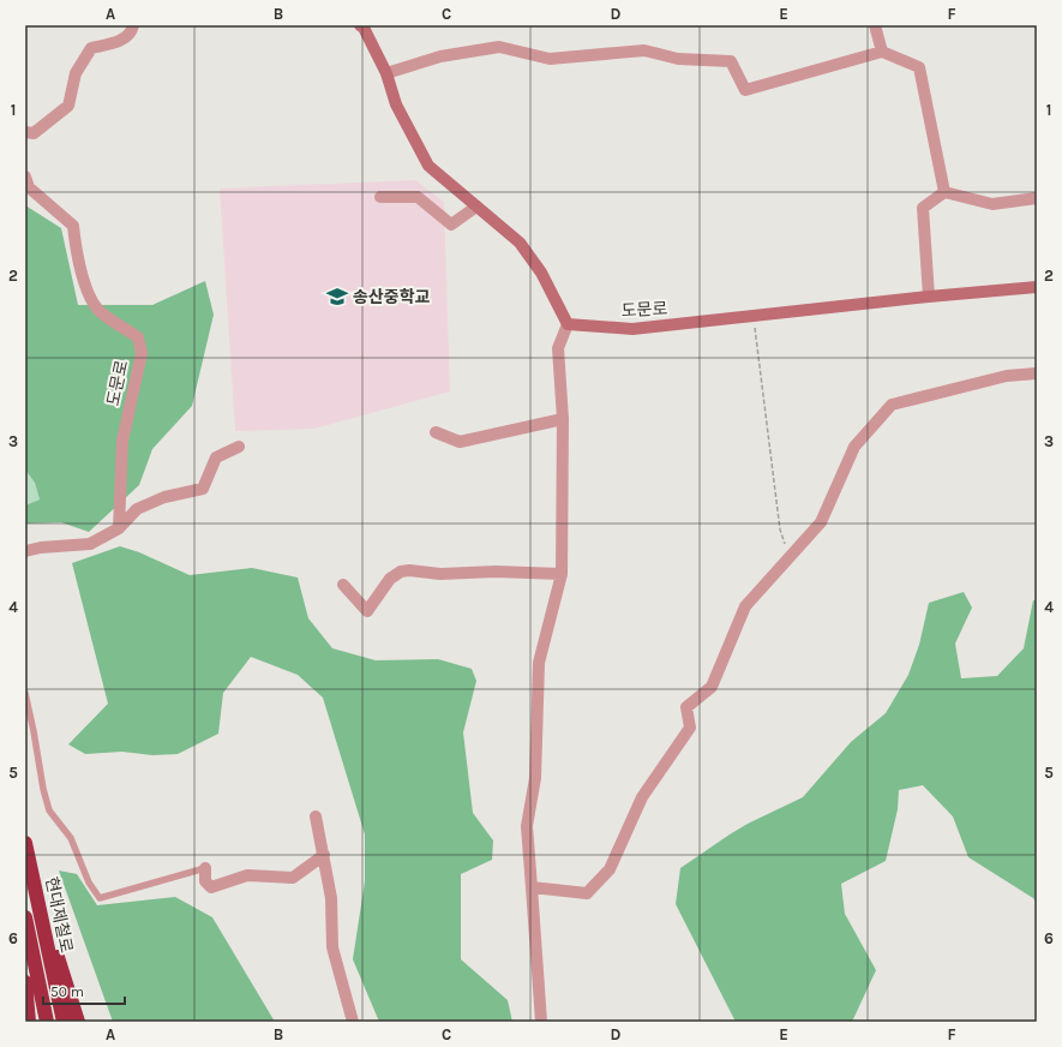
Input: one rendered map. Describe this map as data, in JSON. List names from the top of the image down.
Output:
{
  "streets": {
    "highway": ["현대제철로"],
    "street": ["도문로"]
  },
  "places": {
    "school or university": ["송산중학교"]
  },
  "scale_bar": "50 m",
  "grid": {
    "columns": [
      "A",
      "B",
      "C",
      "D",
      "E",
      "F"
    ],
    "rows": [
      "1",
      "2",
      "3",
      "4",
      "5",
      "6"
    ]
  }
}
